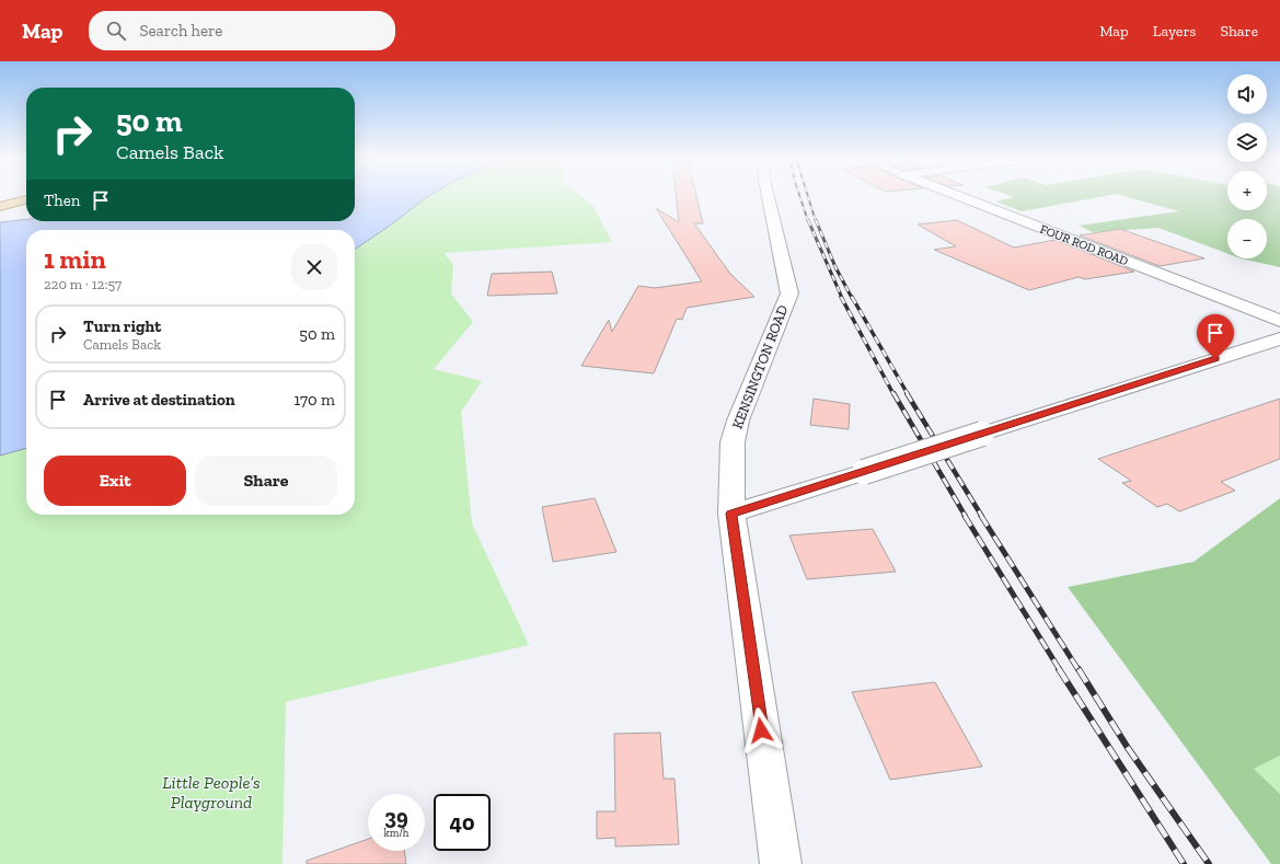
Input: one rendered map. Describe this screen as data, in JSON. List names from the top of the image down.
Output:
{
  "streets": {
    "street": ["FOUR ROD ROAD", "KENSINGTON ROAD"]
  },
  "parks": ["Little People’s Playground"],
  "page": {
    "header": "Map",
    "search": "Search here",
    "nav": ["Map", "Layers", "Share"],
    "map_buttons": ["+", "−"],
    "turn": ["50 m", "Camels Back"],
    "then": "Then",
    "heading": ["1 min", "220 m · 12:57"],
    "list": [
      {
        "name": "Turn right",
        "note": "Camels Back",
        "value": "50 m"
      },
      {
        "name": "Arrive at destination",
        "value": "170 m"
      }
    ],
    "buttons": ["Exit", "Share"],
    "speed": "39 km/h",
    "limit": "40"
  }
}
